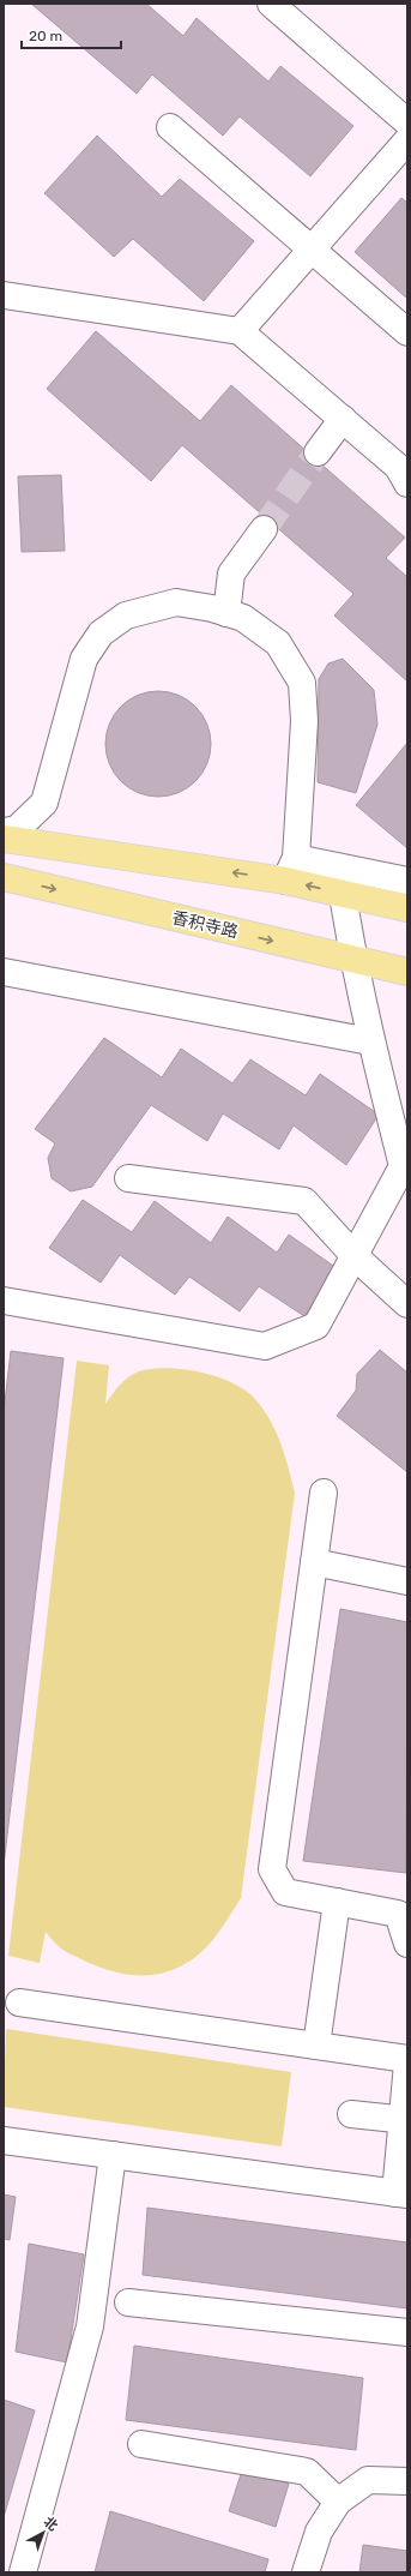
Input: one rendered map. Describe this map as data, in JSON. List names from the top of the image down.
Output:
{
  "streets": {
    "main road": ["香积寺路"]
  },
  "scale_bar": "20 m",
  "north": "top right"
}
